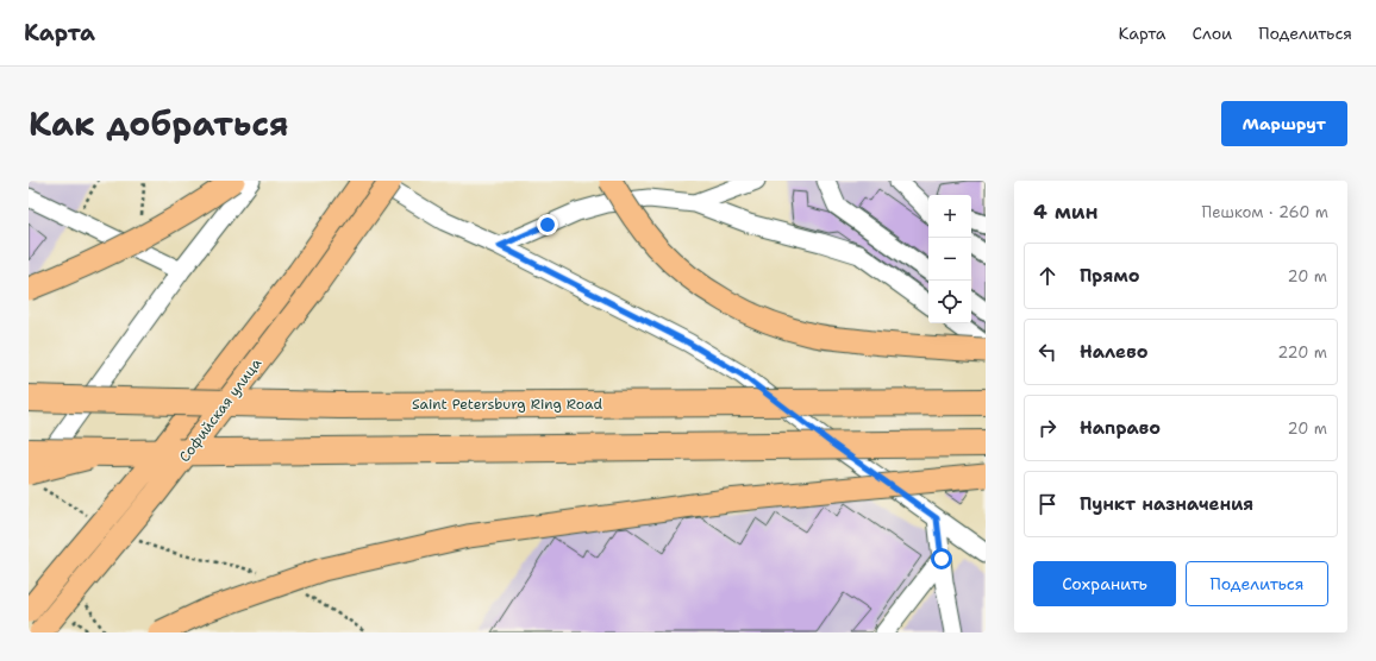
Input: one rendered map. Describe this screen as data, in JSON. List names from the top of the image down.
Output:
{
  "streets": {
    "highway": ["Saint Petersburg Ring Road"],
    "main road": ["Софийская улица"]
  },
  "page": {
    "header": "Карта",
    "nav": ["Карта", "Слои", "Поделиться"],
    "title": "Как добраться",
    "buttons": [
      "Маршрут",
      ["Сохранить", "Поделиться"]
    ],
    "heading": ["4 мин", "Пешком · 260 m"],
    "map_buttons": ["+", "−"],
    "list": [
      ["Прямо", "20 m"],
      ["Налево", "220 m"],
      ["Направо", "20 m"],
      "Пункт назначения"
    ]
  }
}
